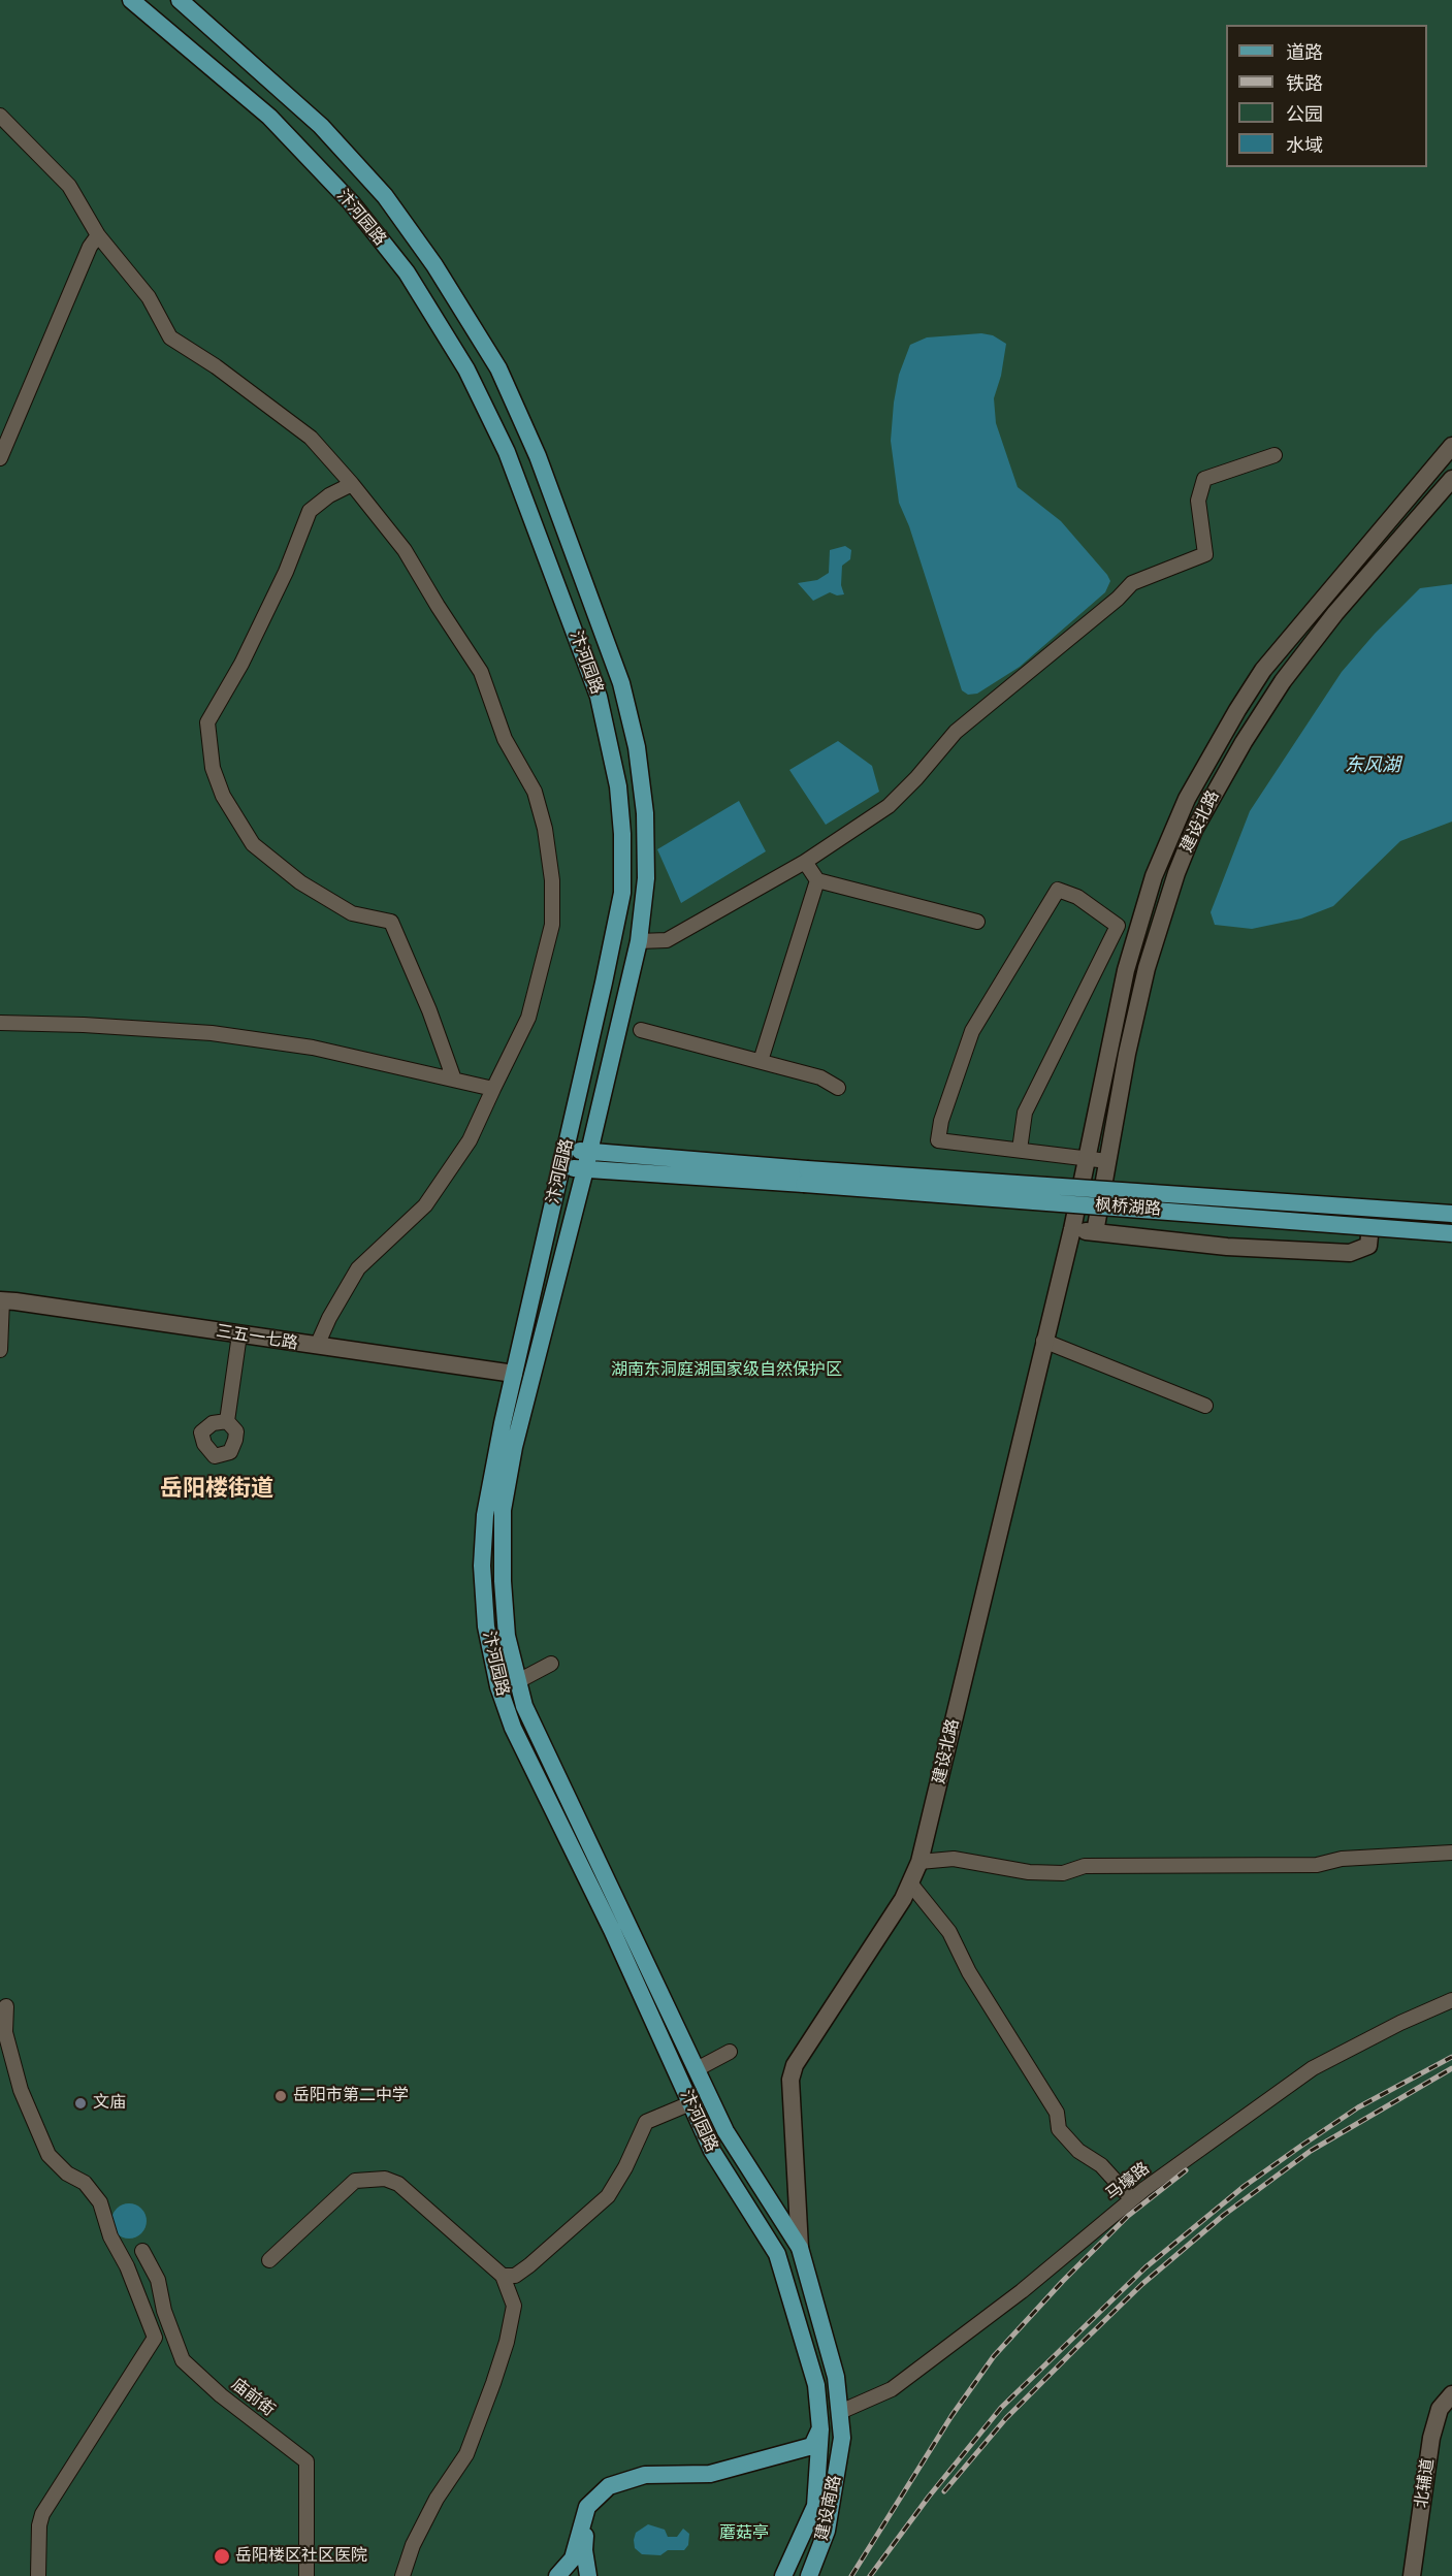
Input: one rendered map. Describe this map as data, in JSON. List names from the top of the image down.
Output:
{
  "streets": {
    "main road": [
      "汴河园路",
      "建设北路",
      "枫桥湖路",
      "三五一七路",
      "北辅道",
      "建设南路"
    ],
    "street": ["马壕路", "庙前街"]
  },
  "crossings": [
    ["汴河园路", "建设北路"],
    ["汴河园路", "三五一七路"],
    ["汴河园路", "马壕路"],
    ["汴河园路", "建设南路"]
  ],
  "districts": ["岳阳楼街道"],
  "water": ["东风湖"],
  "parks": ["湖南东洞庭湖国家级自然保护区", "蘑菇亭"],
  "places": ["岳阳市第二中学", "文庙", "岳阳楼区社区医院"],
  "legend": [
    "道路",
    "铁路",
    "公园",
    "水域"
  ]
}
